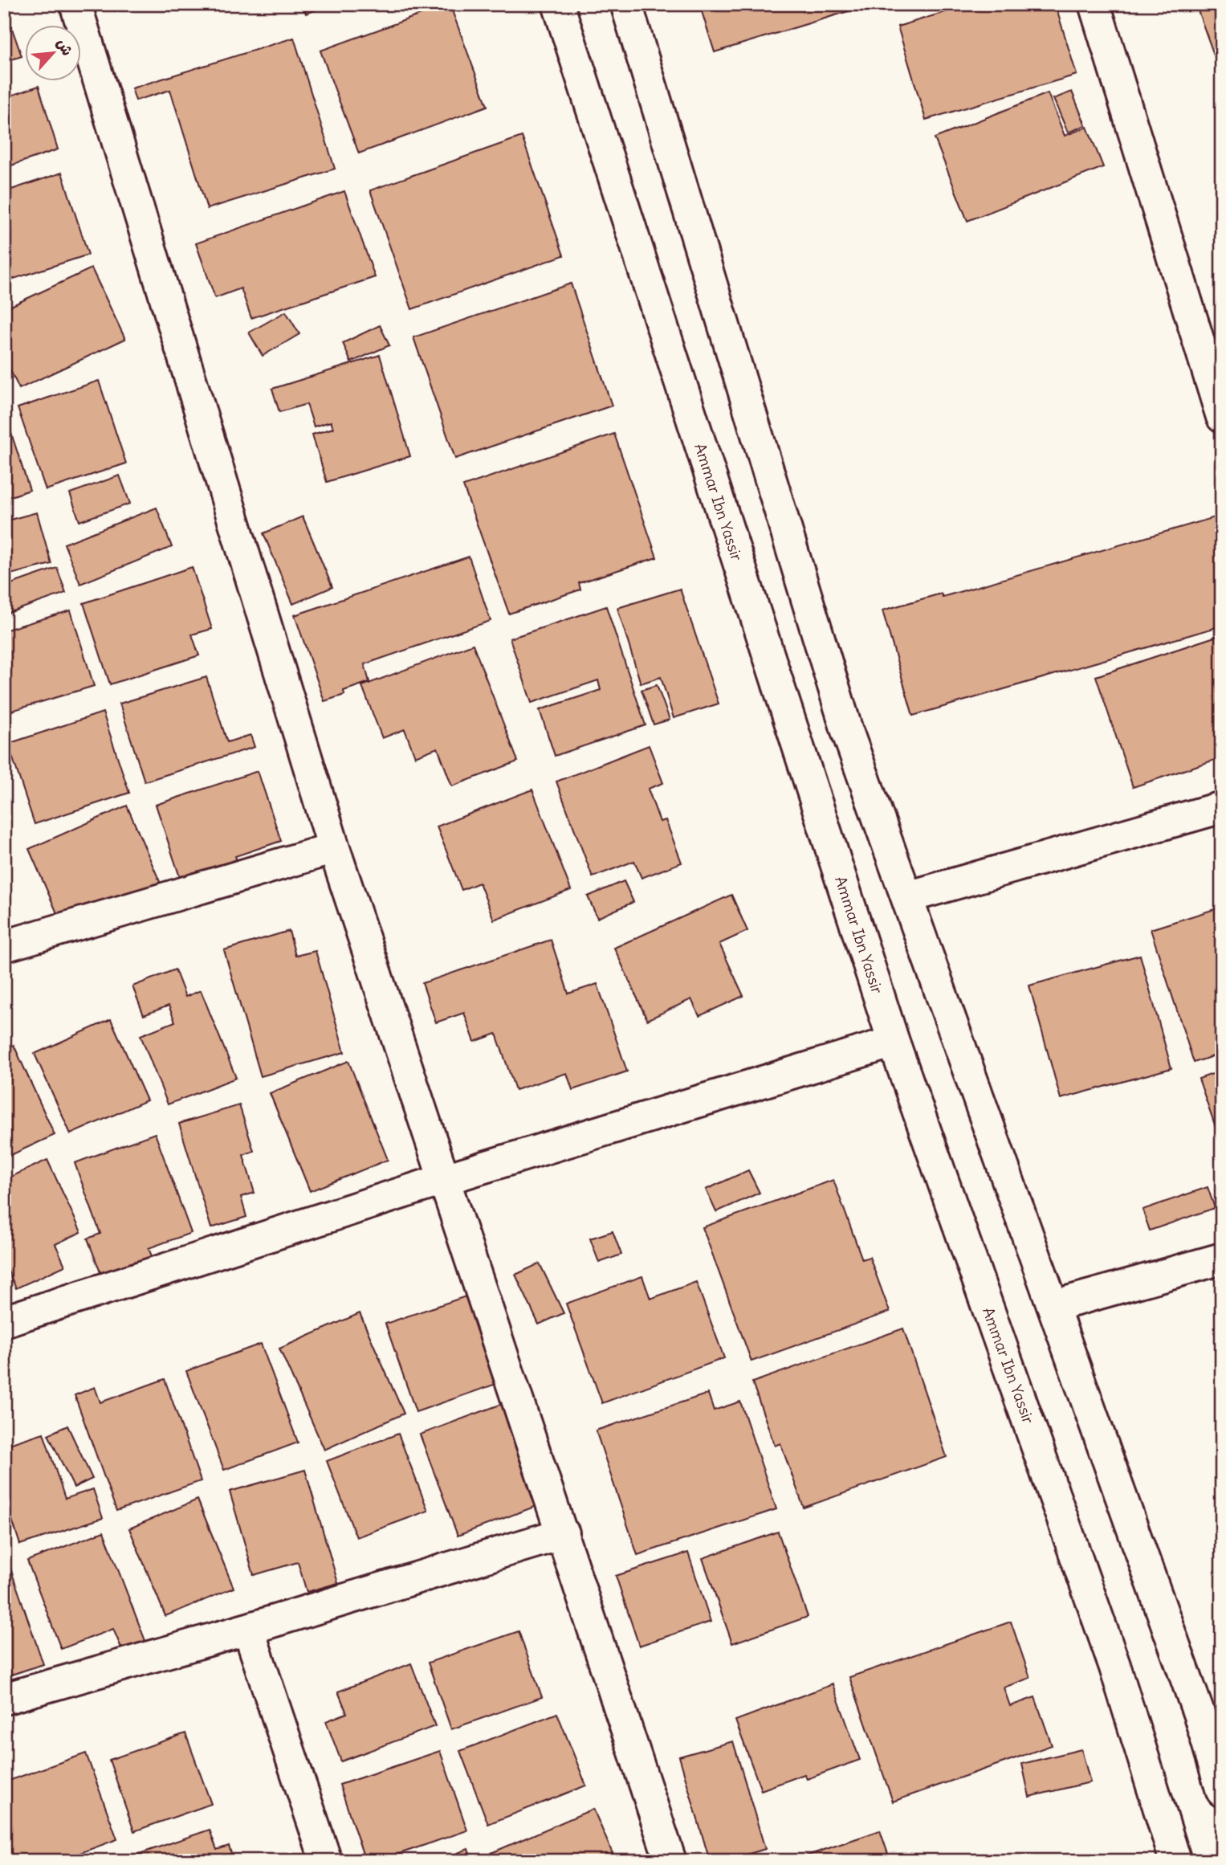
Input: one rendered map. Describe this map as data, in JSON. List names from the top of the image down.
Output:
{
  "streets": {
    "street": ["Ammar Ibn Yassir"]
  },
  "north": "top right"
}
